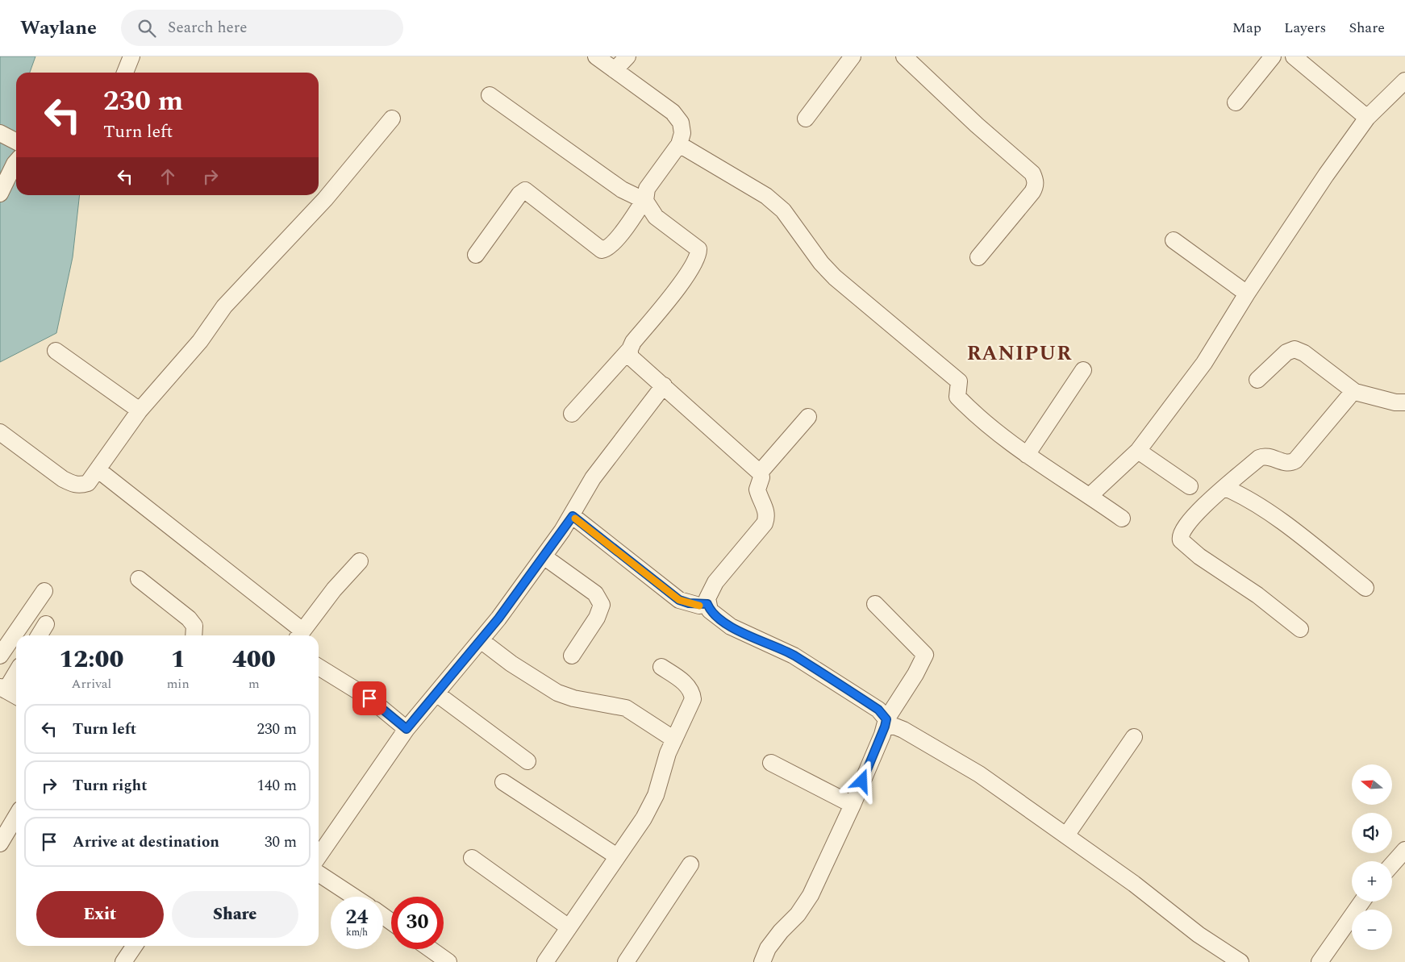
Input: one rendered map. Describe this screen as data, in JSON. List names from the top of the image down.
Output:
{
  "districts": ["RANIPUR"],
  "north": "left",
  "page": {
    "header": "Waylane",
    "search": "Search here",
    "nav": ["Map", "Layers", "Share"],
    "turn": ["230 m", "Turn left"],
    "eta": [
      "12:00",
      "Arrival",
      "1",
      "min",
      "400",
      "m"
    ],
    "list": [
      {
        "name": "Turn left",
        "value": "230 m"
      },
      {
        "name": "Turn right",
        "value": "140 m"
      },
      {
        "name": "Arrive at destination",
        "value": "30 m"
      }
    ],
    "map_buttons": ["+", "−"],
    "buttons": ["Exit", "Share"],
    "speed": "24 km/h",
    "limit": "30"
  }
}
